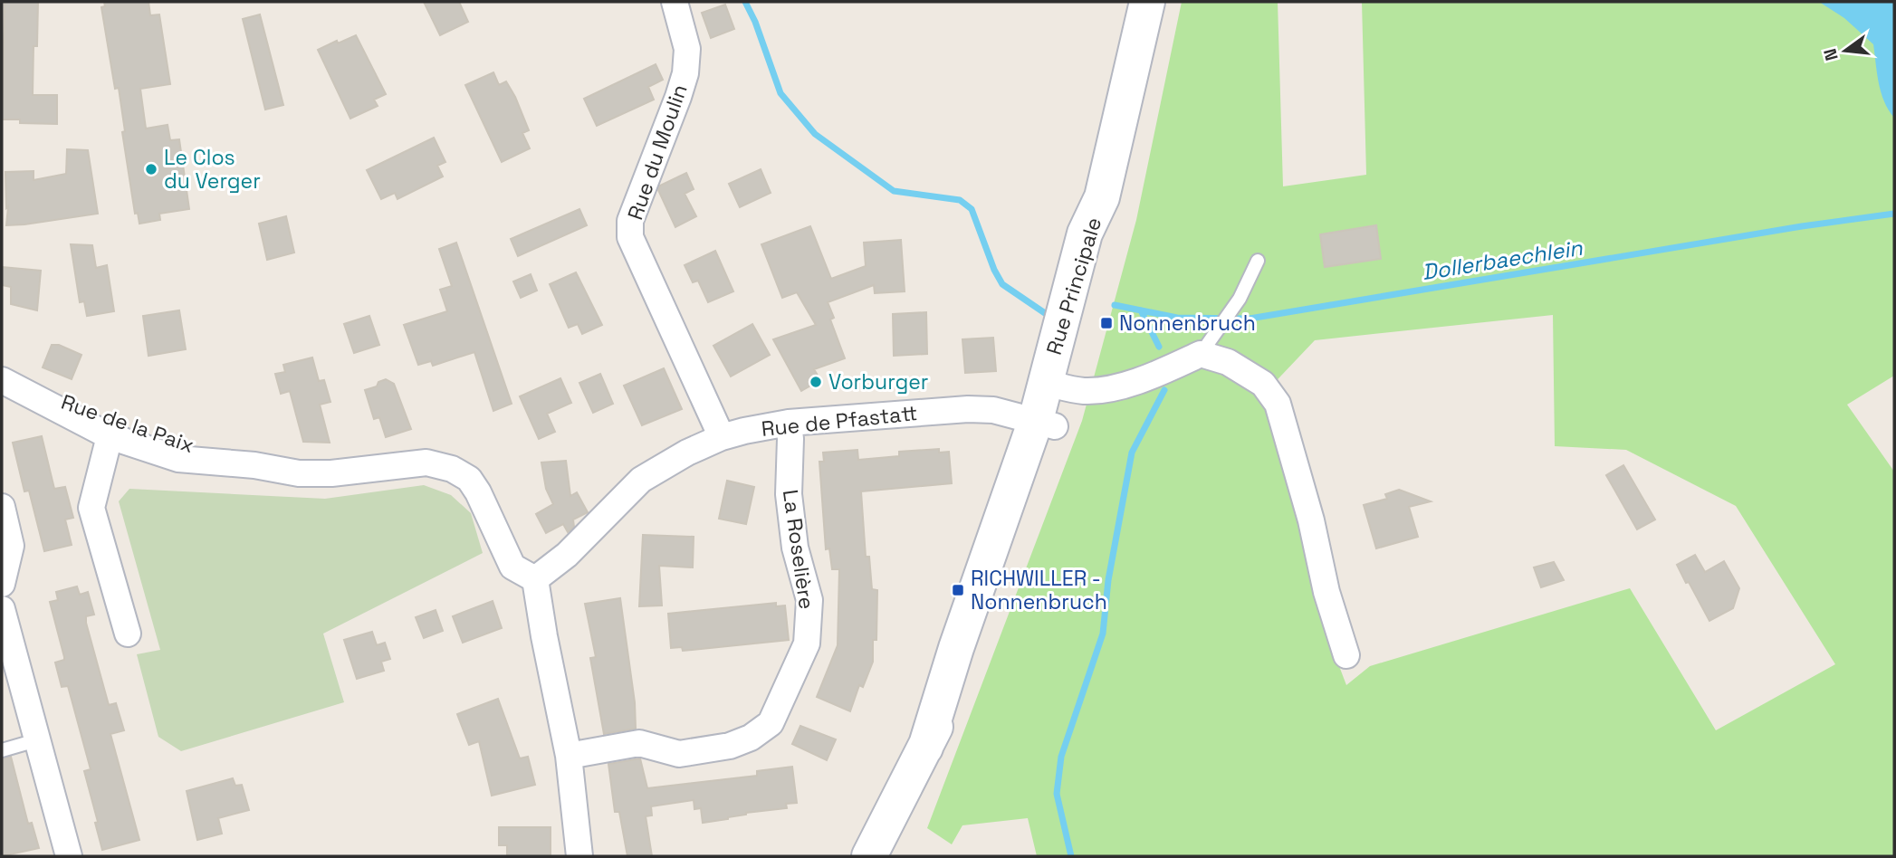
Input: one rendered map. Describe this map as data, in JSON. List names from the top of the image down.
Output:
{
  "streets": {
    "main road": ["Rue Principale"],
    "street": [
      "Rue du Moulin",
      "Rue de Pfastatt",
      "Rue de la Paix",
      "La Roselière"
    ]
  },
  "crossings": [
    ["Rue du Moulin", "Rue de Pfastatt"],
    ["Rue Principale", "Rue de Pfastatt"],
    ["Rue de Pfastatt", "Rue de la Paix"],
    ["Rue de Pfastatt", "La Roselière"]
  ],
  "water": ["Dollerbaechlein"],
  "places": {
    "other": ["Le Clos du Verger", "Vorburger"],
    "transit": ["Nonnenbruch", "RICHWILLER - Nonnenbruch"]
  },
  "north": "left"
}
